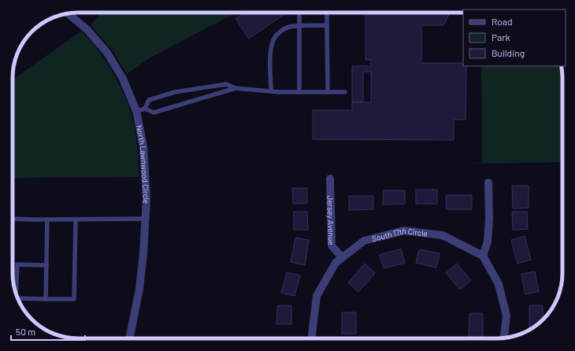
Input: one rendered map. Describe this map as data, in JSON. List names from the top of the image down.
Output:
{
  "streets": {
    "street": ["North Lawnwood Circle", "Jersey Avenue", "South 17th Circle"]
  },
  "crossings": [
    ["Jersey Avenue", "South 17th Circle"]
  ],
  "legend": ["Road", "Park", "Building"],
  "scale_bar": "50 m"
}
